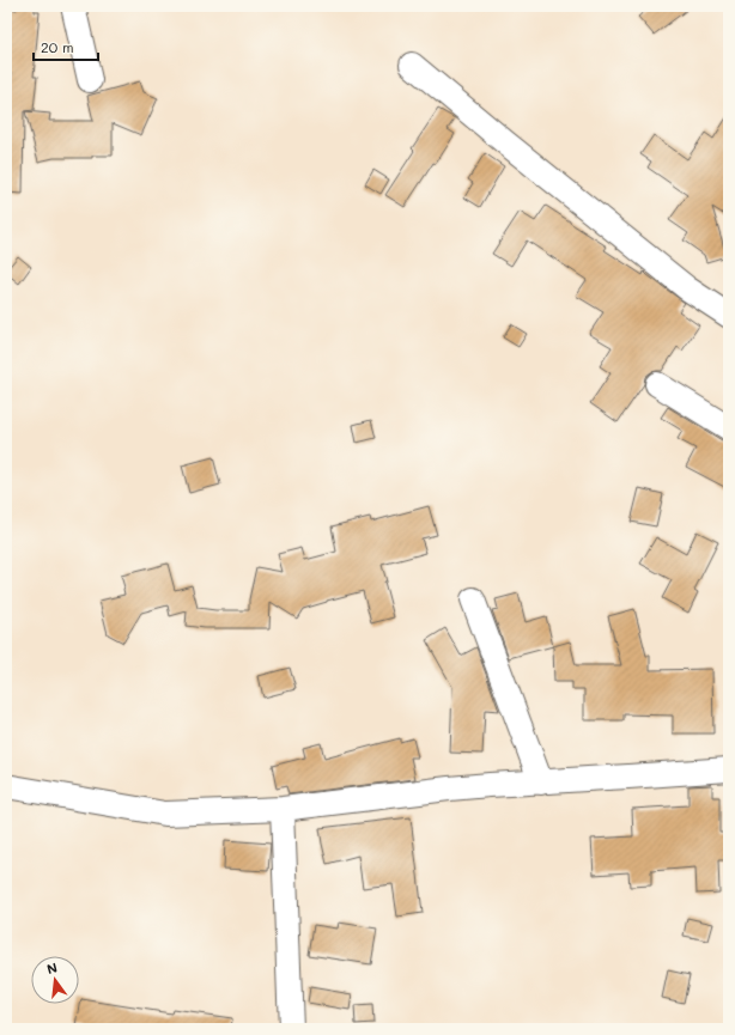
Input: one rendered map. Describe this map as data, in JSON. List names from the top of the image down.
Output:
{
  "scale_bar": "20 m",
  "north": "top"
}
